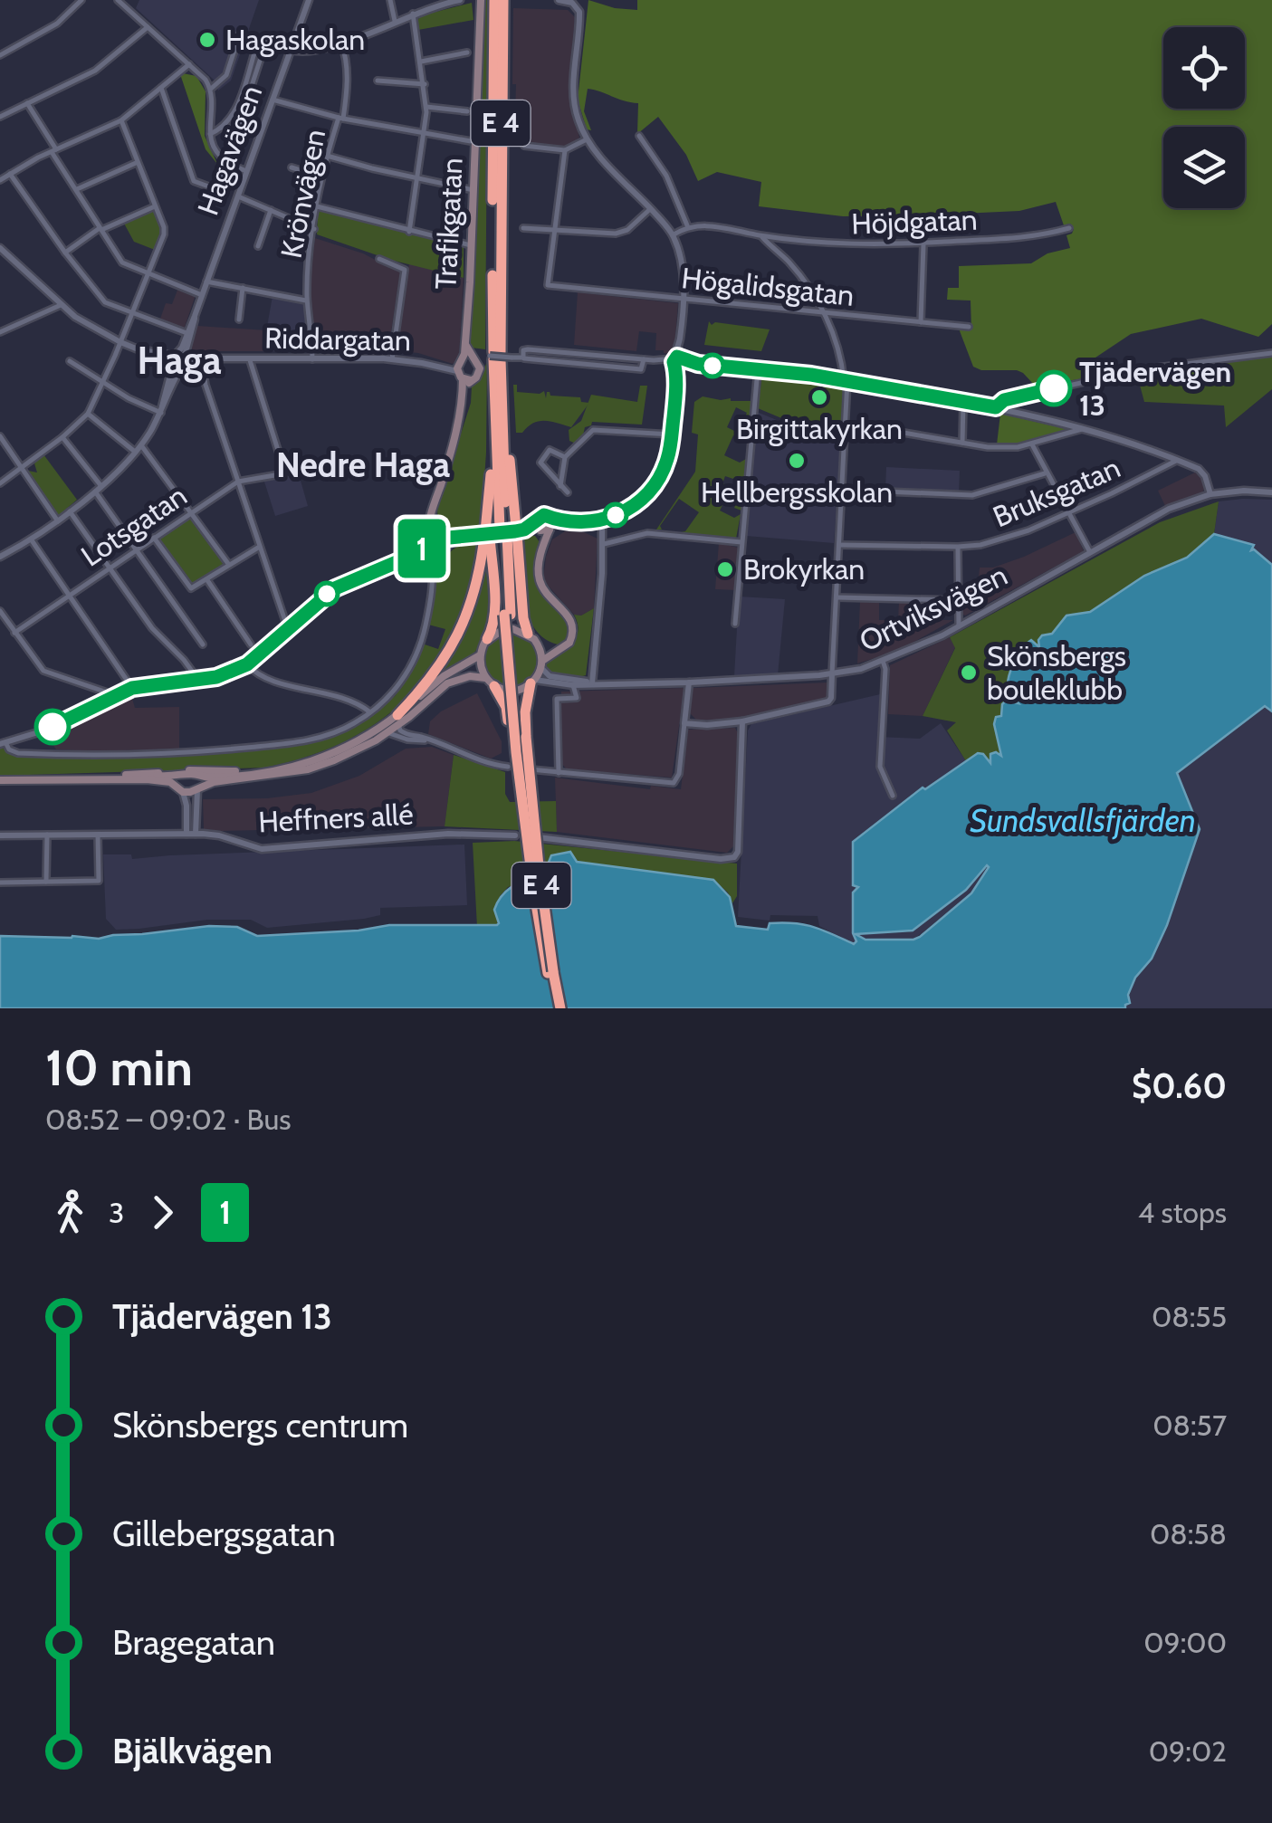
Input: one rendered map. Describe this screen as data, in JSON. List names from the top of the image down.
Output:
{
  "streets": {
    "highway": ["E 4"],
    "main road": ["Trafikgatan"],
    "street": [
      "Hagavägen",
      "Krönvägen",
      "Höjdgatan",
      "Högalidsgatan",
      "Riddargatan",
      "Bruksgatan",
      "Lotsgatan",
      "Ortviksvägen",
      "Heffners allé"
    ]
  },
  "crossings": [
    ["E 4", "Trafikgatan"],
    ["E 4", "Ortviksvägen"],
    ["Hagavägen", "Riddargatan"],
    ["Krönvägen", "Riddargatan"],
    ["Riddargatan", "Lotsgatan"]
  ],
  "districts": ["Haga", "Nedre Haga"],
  "water": ["Sundsvallsfjärden"],
  "places": [
    "Hagaskolan",
    "Tjädervägen 13",
    "Birgittakyrkan",
    "Hellbergsskolan",
    "Brokyrkan",
    "Skönsbergs bouleklubb"
  ],
  "lines": ["bus line 1"],
  "page": {
    "on_map": "1",
    "heading": ["10 min", "08:52 – 09:02 · Bus", "$0.60"],
    "legs": ["3", "1", "4 stops"],
    "list": [
      {
        "name": "Tjädervägen 13",
        "value": "08:55"
      },
      {
        "name": "Skönsbergs centrum",
        "value": "08:57"
      },
      {
        "name": "Gillebergsgatan",
        "value": "08:58"
      },
      {
        "name": "Bragegatan",
        "value": "09:00"
      },
      {
        "name": "Bjälkvägen",
        "value": "09:02"
      }
    ]
  }
}
